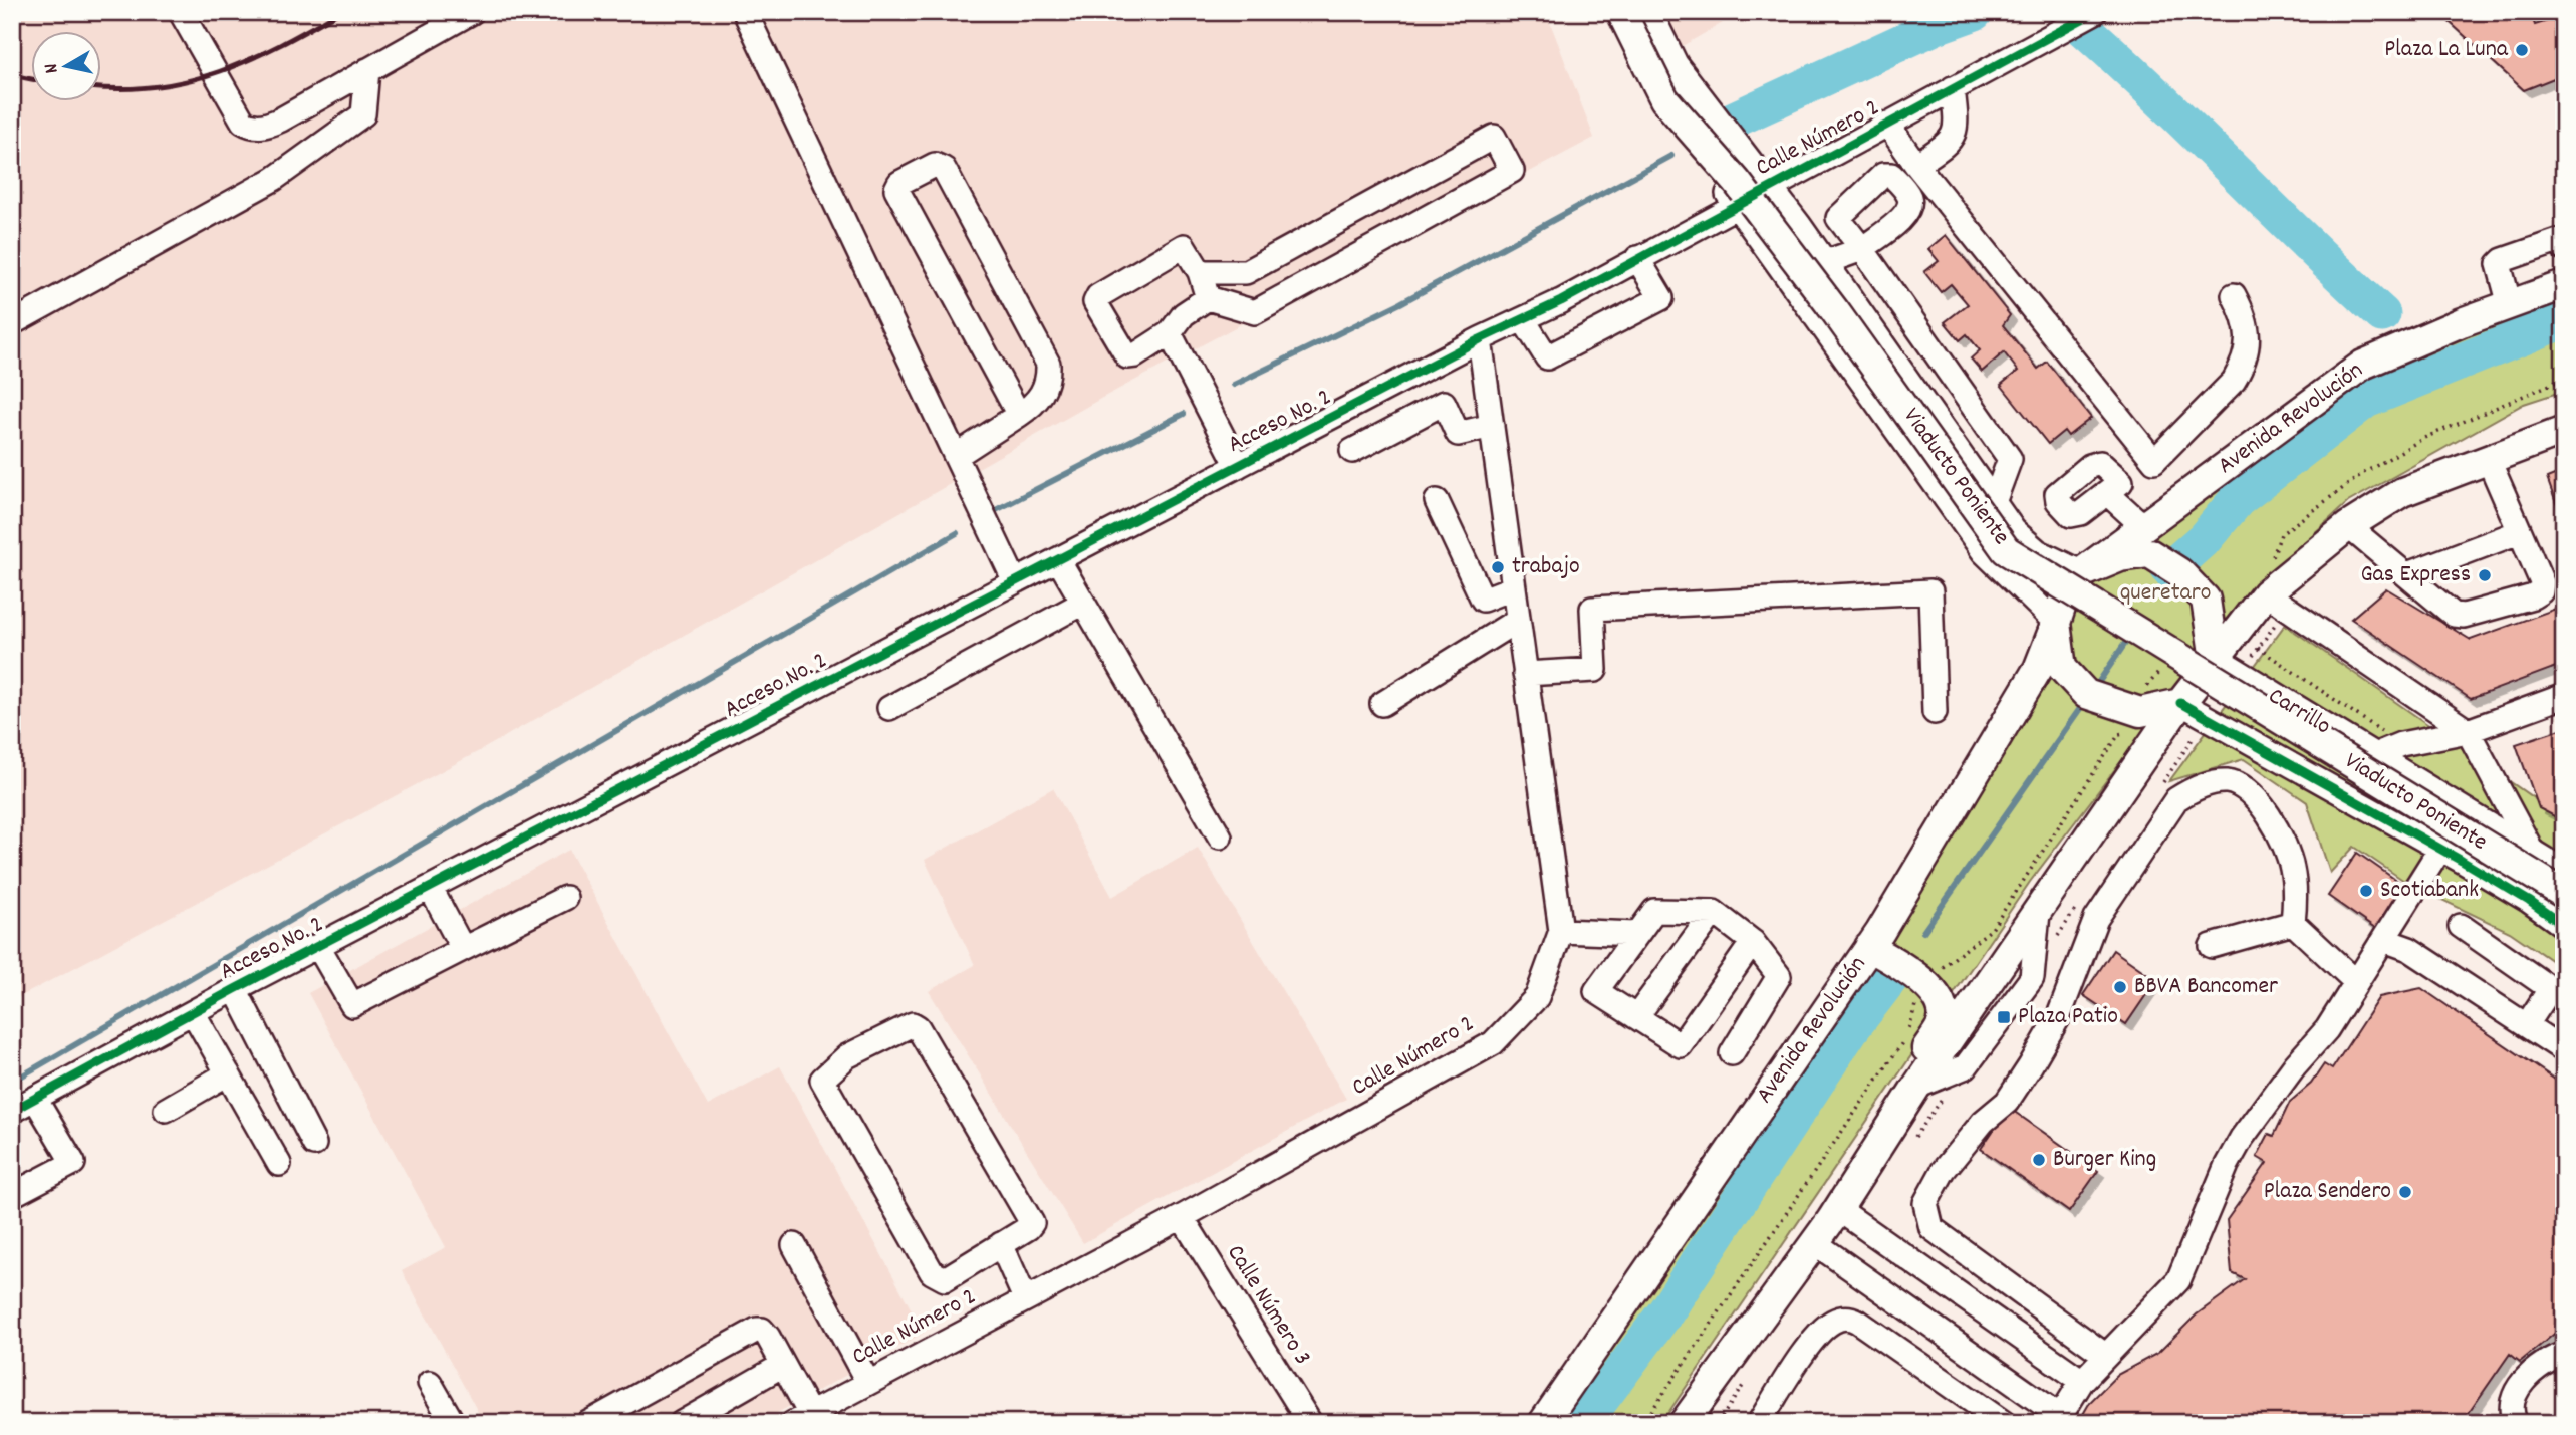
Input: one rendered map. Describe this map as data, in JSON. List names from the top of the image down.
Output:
{
  "streets": {
    "main road": ["Avenida Revolución", "Viaducto Poniente", "Carrillo"],
    "street": ["Calle Número 2", "Acceso No. 2", "Calle Número 3"]
  },
  "crossings": [
    ["Calle Número 2", "Acceso No. 2"],
    ["Calle Número 2", "Calle Número 3"],
    ["Avenida Revolución", "Carrillo"]
  ],
  "parks": ["queretaro"],
  "places": {
    "other": [
      "Plaza La Luna",
      "trabajo",
      "Gas Express",
      "Scotiabank",
      "BBVA Bancomer",
      "Burger King",
      "Plaza Sendero"
    ],
    "transit": ["Plaza Patio"]
  },
  "north": "left"
}
